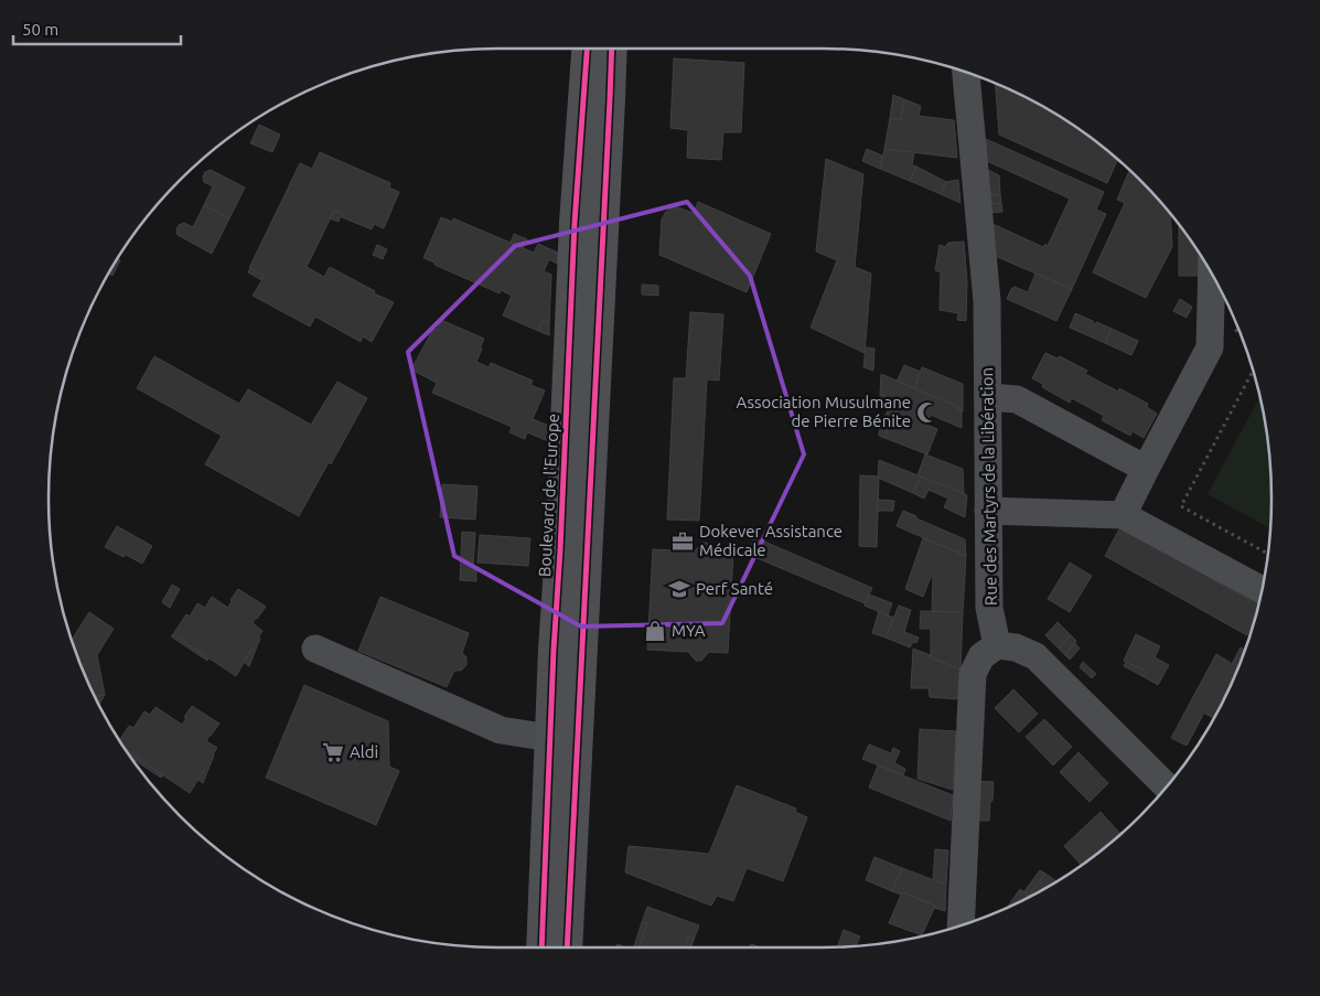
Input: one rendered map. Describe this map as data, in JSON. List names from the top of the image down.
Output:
{
  "streets": {
    "main road": ["Boulevard de l'Europe"],
    "street": ["Rue des Martyrs de la Libération"]
  },
  "places": {
    "mosque": ["Association Musulmane de Pierre Bénite"],
    "office": ["Dokever Assistance Médicale"],
    "school or university": ["Perf Santé"],
    "shop": ["MYA"],
    "supermarket": ["Aldi"]
  },
  "scale_bar": "50 m"
}
